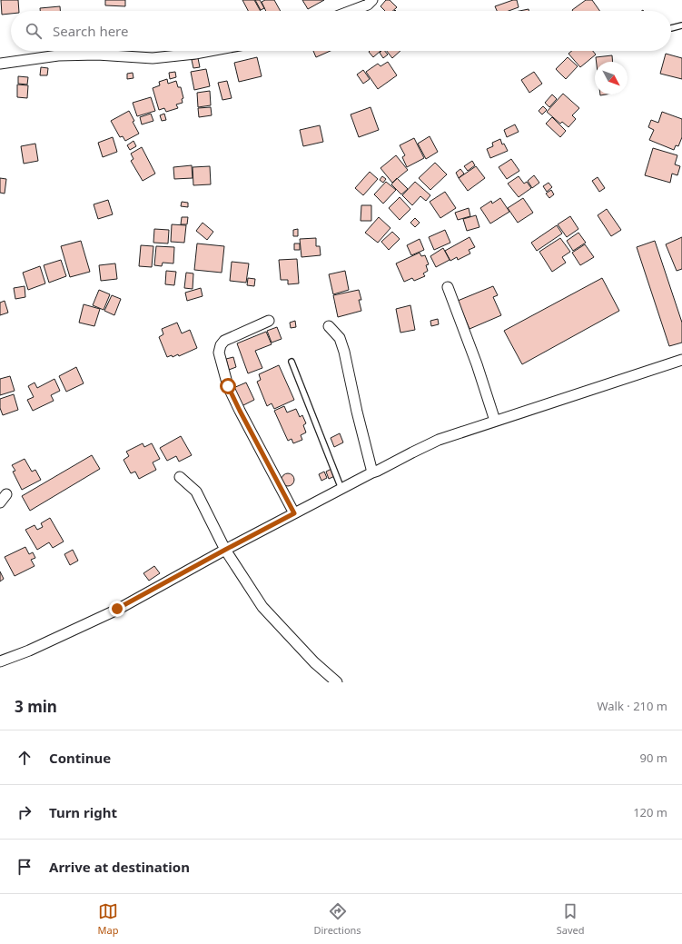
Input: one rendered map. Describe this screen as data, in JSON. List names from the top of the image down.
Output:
{
  "north": "bottom right",
  "page": {
    "search": "Search here",
    "heading": ["3 min", "Walk · 210 m"],
    "list": [
      ["Continue", "90 m"],
      ["Turn right", "120 m"],
      "Arrive at destination"
    ],
    "nav": ["Map", "Directions", "Saved"]
  }
}
